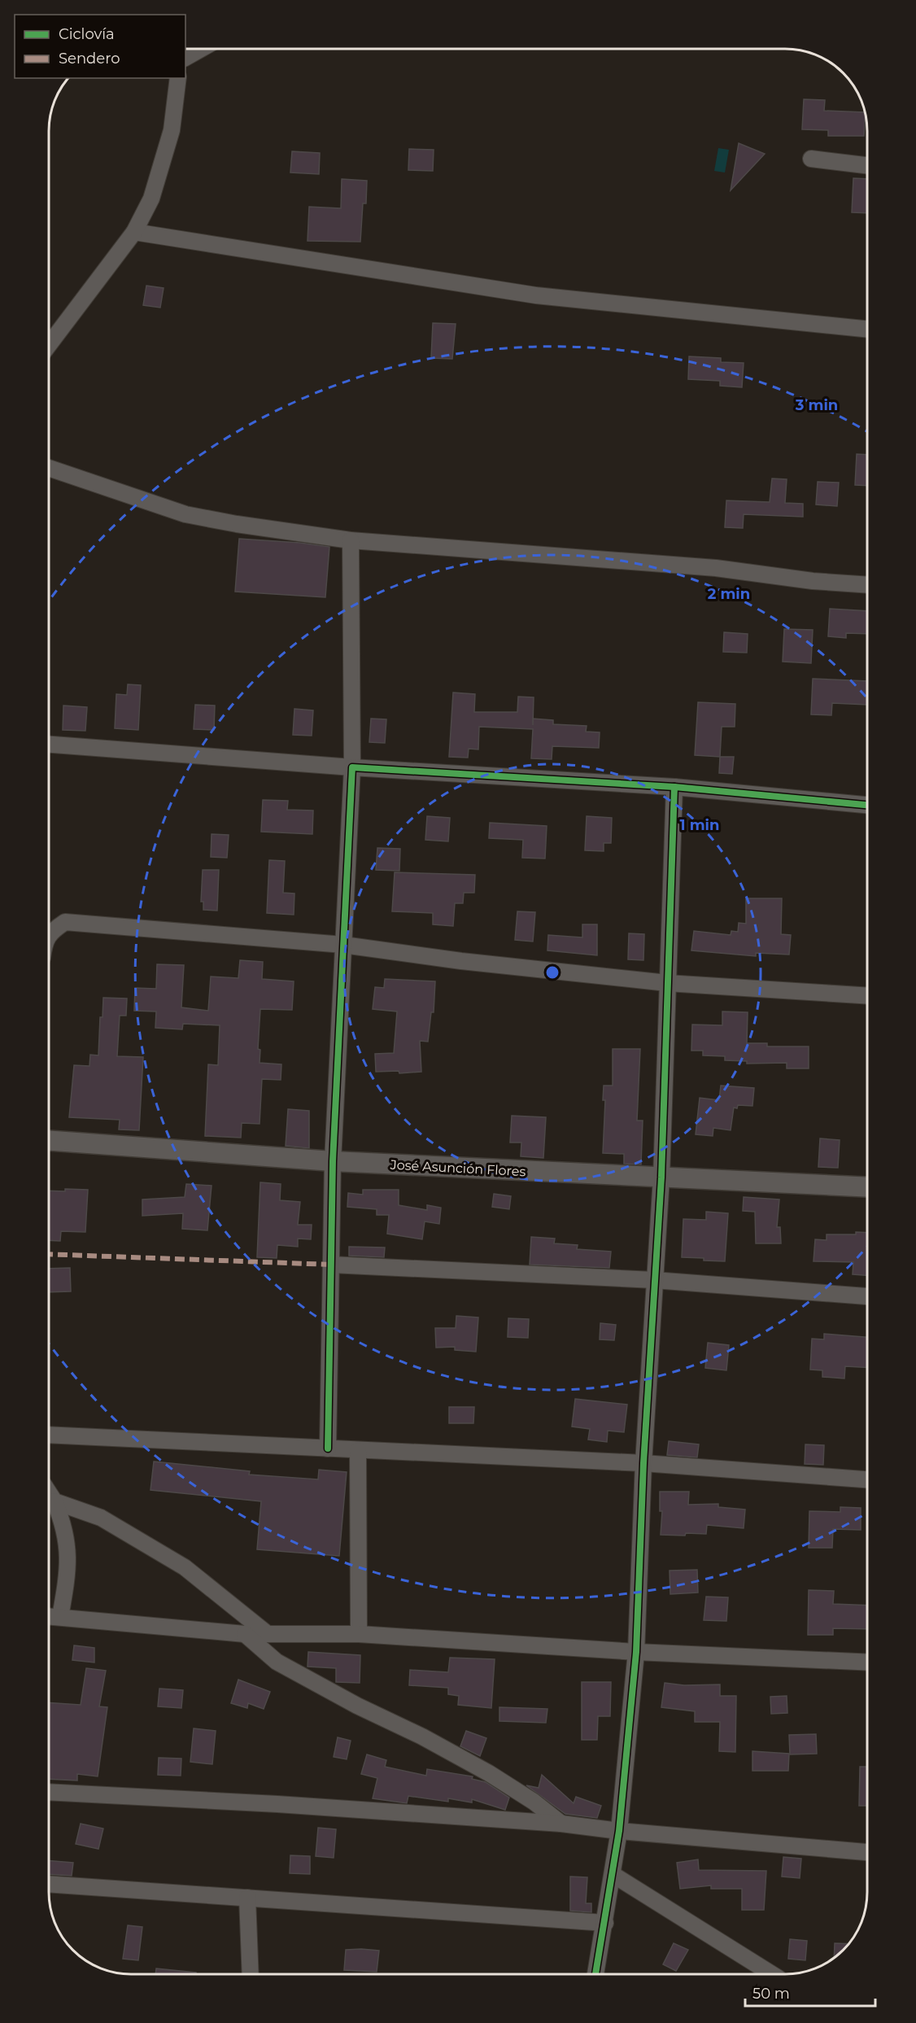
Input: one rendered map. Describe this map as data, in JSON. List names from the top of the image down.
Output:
{
  "streets": {
    "street": ["José Asunción Flores"]
  },
  "legend": ["Ciclovía", "Sendero"],
  "scale_bar": "50 m",
  "rings": ["3 min", "2 min", "1 min"]
}
